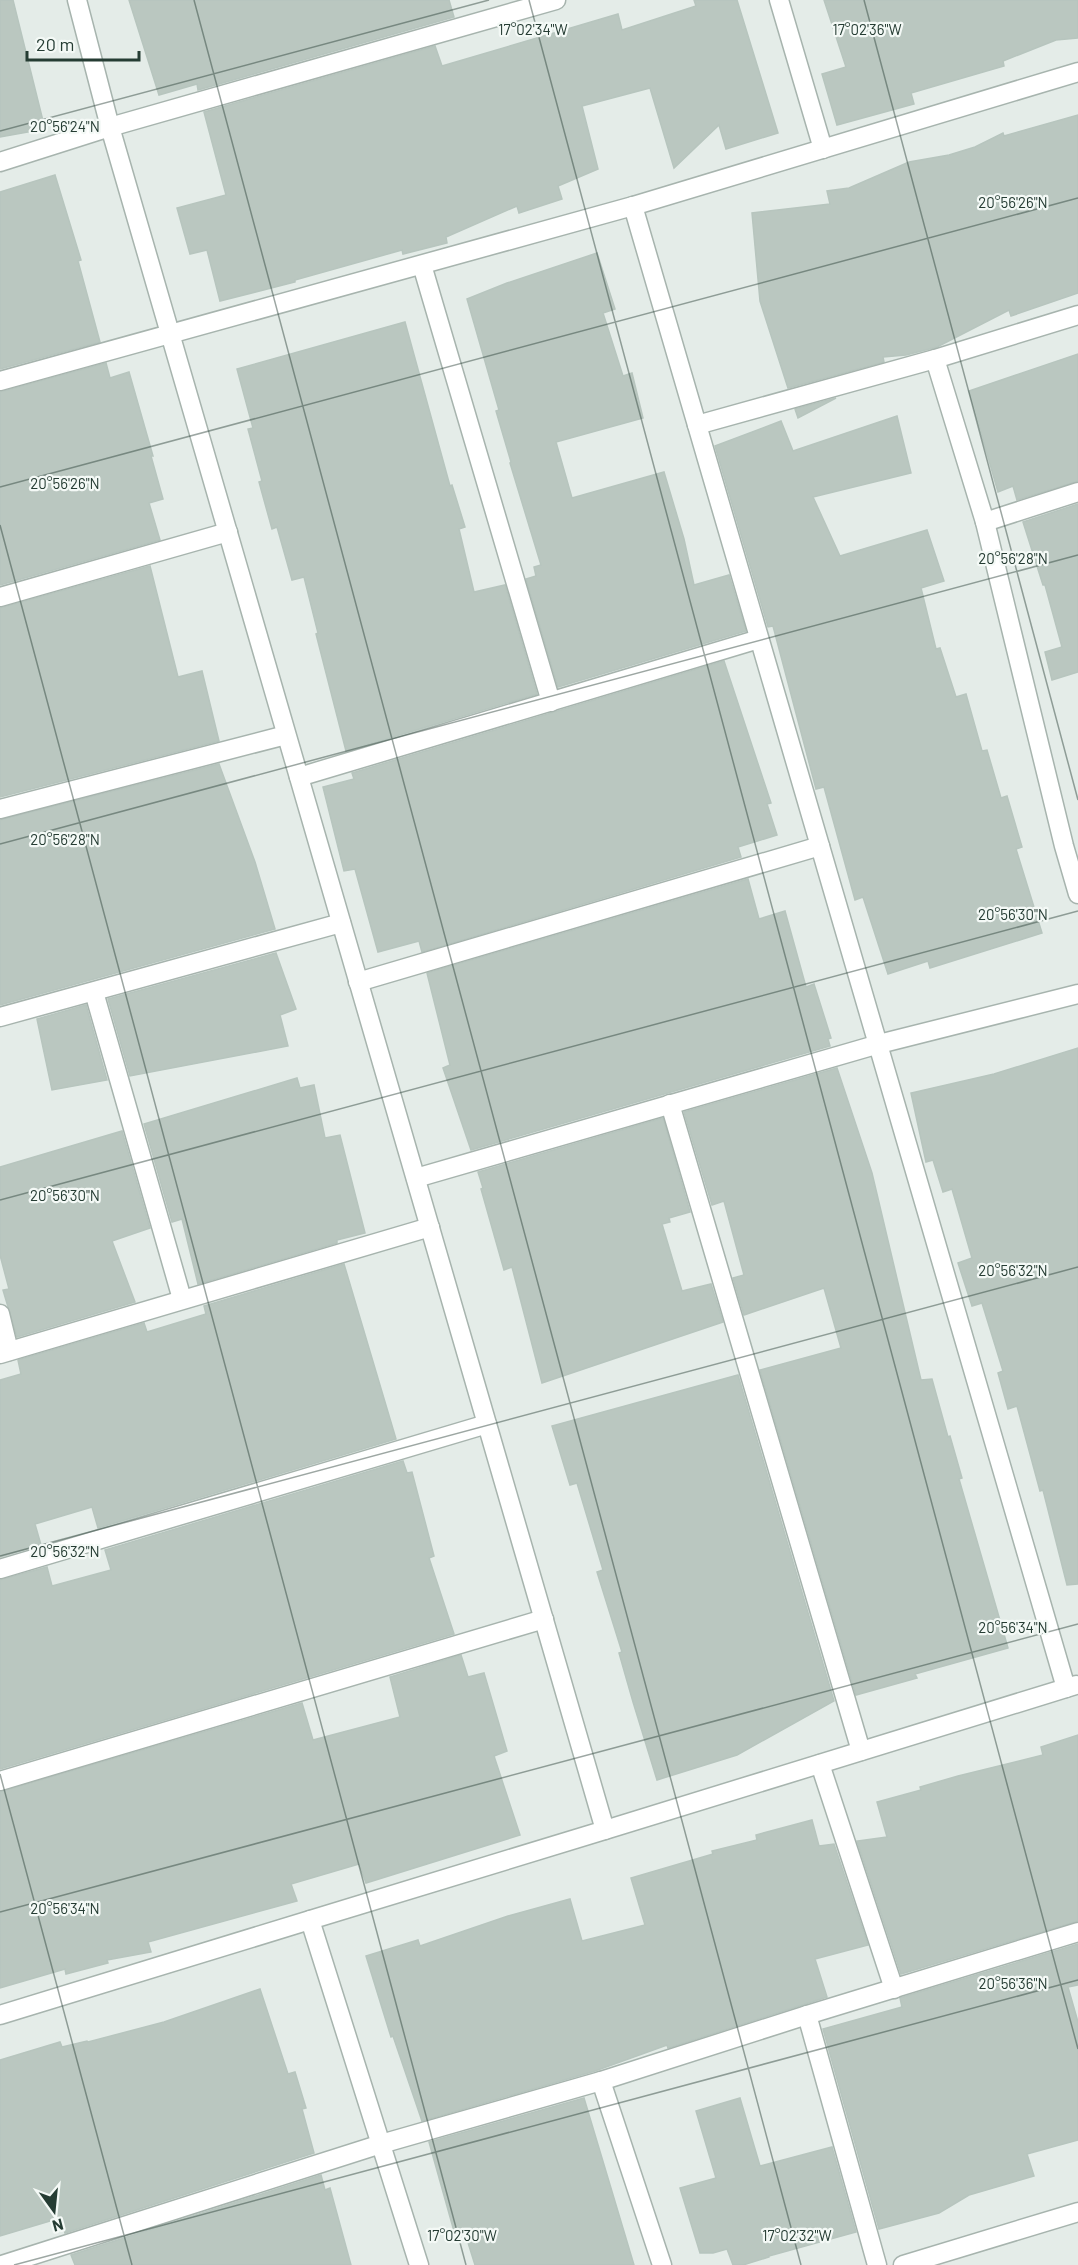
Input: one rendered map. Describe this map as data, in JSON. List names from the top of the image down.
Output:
{
  "scale_bar": "20 m",
  "north": "bottom",
  "coordinates": [
    "17°02'34\"W",
    "17°02'36\"W",
    "20°56'24\"N",
    "20°56'26\"N",
    "20°56'28\"N",
    "20°56'30\"N",
    "20°56'32\"N",
    "20°56'34\"N",
    "20°56'36\"N",
    "17°02'30\"W",
    "17°02'32\"W"
  ]
}
